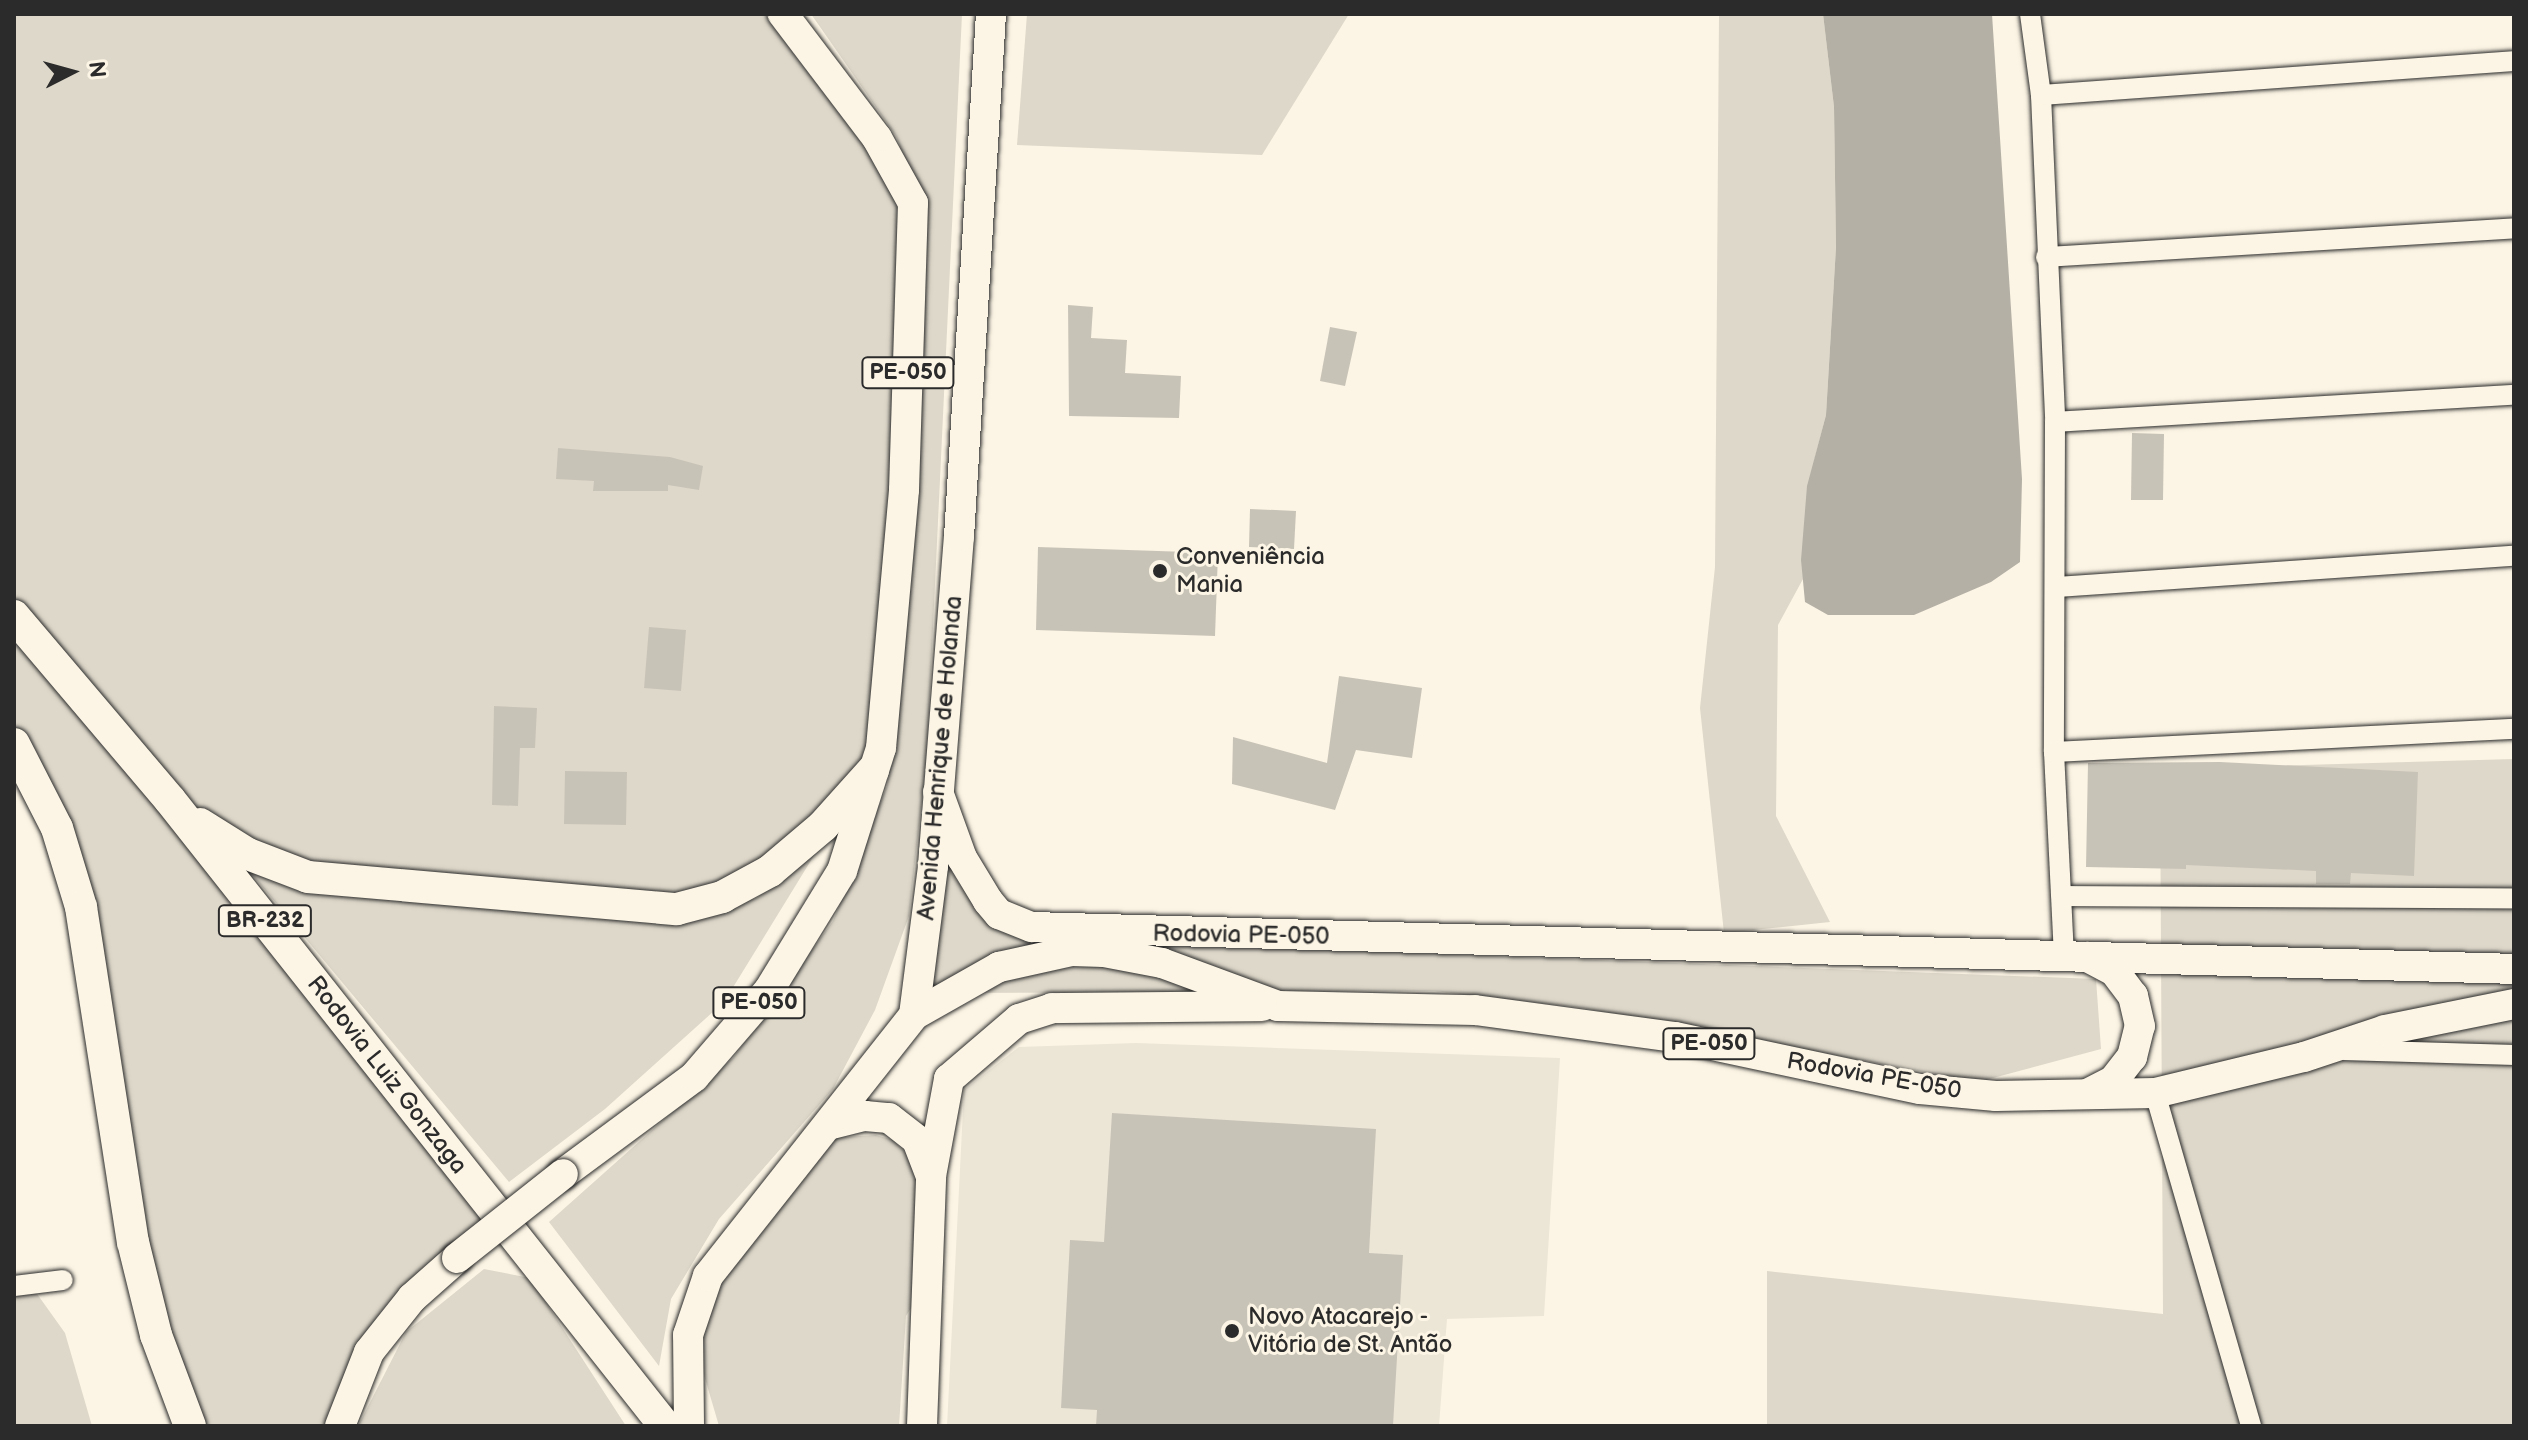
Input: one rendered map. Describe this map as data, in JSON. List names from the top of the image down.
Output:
{
  "streets": {
    "highway": ["BR-232", "Rodovia Luiz Gonzaga"],
    "main road": ["PE-050", "Avenida Henrique de Holanda", "Rodovia PE-050"]
  },
  "crossings": [
    ["PE-050", "Avenida Henrique de Holanda"],
    ["PE-050", "Rodovia PE-050"],
    ["Avenida Henrique de Holanda", "Rodovia PE-050"]
  ],
  "places": ["Conveniência Mania", "Novo Atacarejo - Vitória de St. Antão"],
  "north": "right"
}
